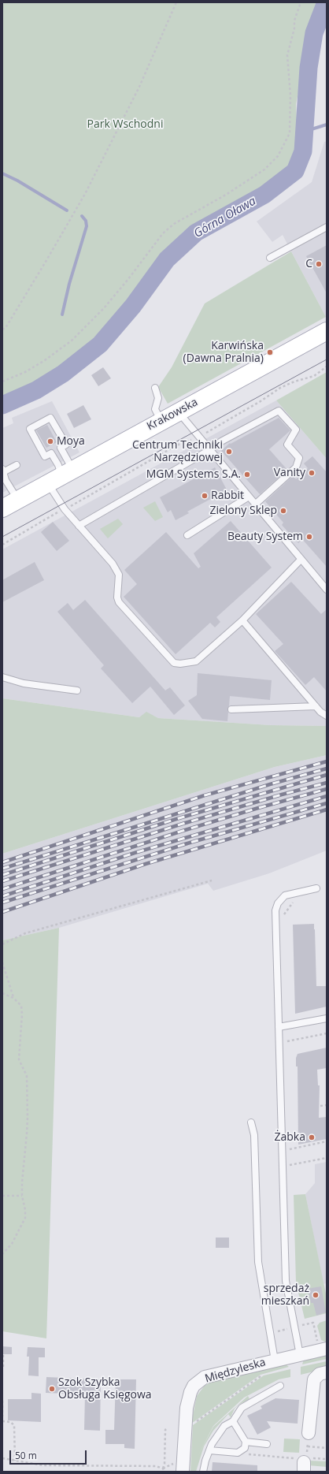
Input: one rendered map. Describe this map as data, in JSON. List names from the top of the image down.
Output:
{
  "streets": {
    "main road": ["Krakowska"],
    "street": ["Międzyleska"]
  },
  "water": ["Górna Oława"],
  "parks": ["Park Wschodni"],
  "places": [
    "C",
    "Karwińska (Dawna Pralnia)",
    "Moya",
    "Centrum Techniki Narzędziowej",
    "Vanity",
    "MGM Systems S.A.",
    "Rabbit",
    "Zielony Sklep",
    "Beauty System",
    "Żabka",
    "sprzedaż mieszkań",
    "Szok Szybka Obsługa Księgowa"
  ],
  "scale_bar": "50 m"
}
